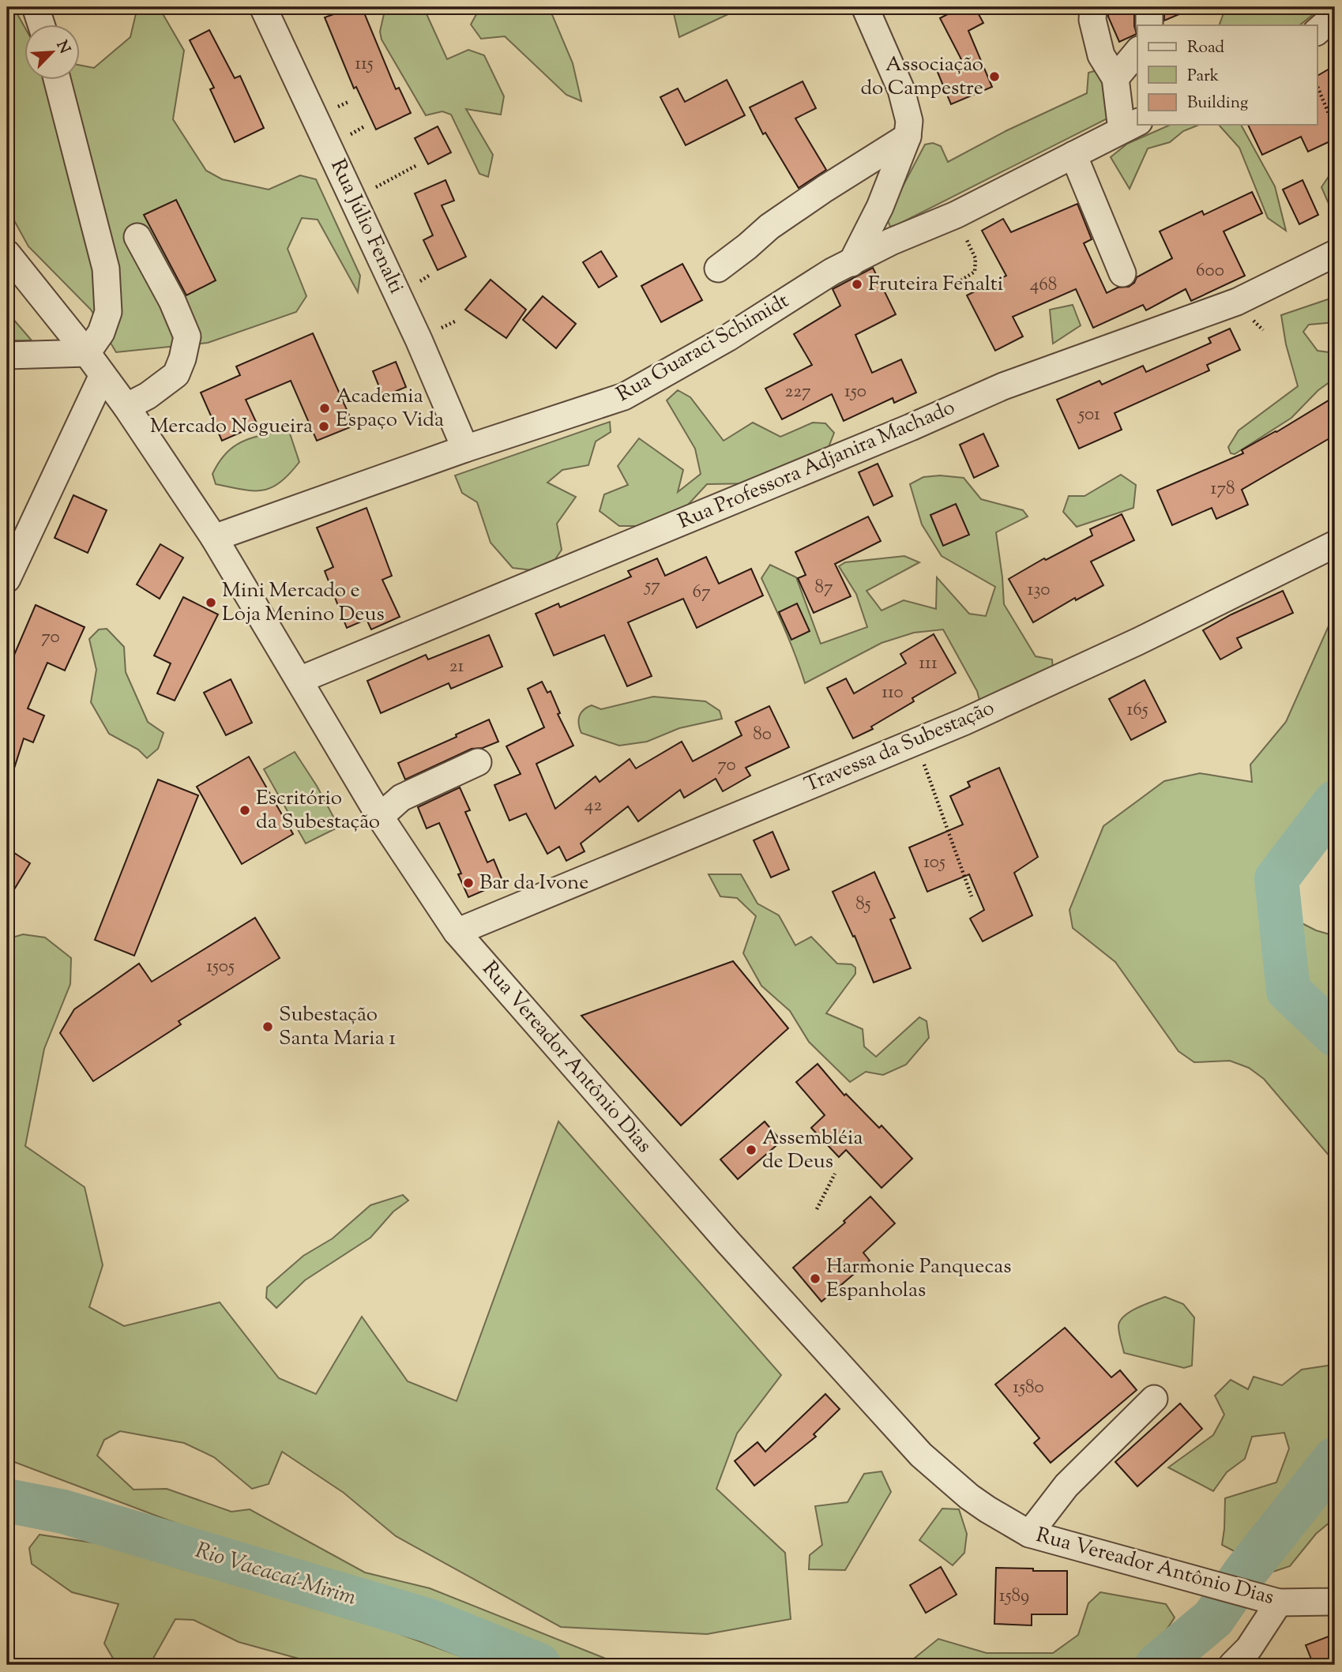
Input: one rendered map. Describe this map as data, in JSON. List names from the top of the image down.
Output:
{
  "streets": {
    "street": [
      "Rua Júlio Fenalti",
      "Rua Guaraci Schimidt",
      "Rua Professora Adjanira Machado",
      "Travessa da Subestação",
      "Rua Vereador Antônio Dias"
    ]
  },
  "crossings": [
    ["Rua Júlio Fenalti", "Rua Guaraci Schimidt"],
    ["Rua Guaraci Schimidt", "Rua Vereador Antônio Dias"],
    ["Rua Professora Adjanira Machado", "Rua Vereador Antônio Dias"],
    ["Travessa da Subestação", "Rua Vereador Antônio Dias"]
  ],
  "water": ["Rio Vacacaí-Mirim"],
  "places": [
    "Associação do Campestre",
    "Fruteira Fenalti",
    "Academia Espaço Vida",
    "Mercado Nogueira",
    "Mini Mercado e Loja Menino Deus",
    "Escritório da Subestação",
    "Bar da Ivone",
    "Subestação Santa Maria 1",
    "Assembléia de Deus",
    "Harmonie Panquecas Espanholas"
  ],
  "house_numbers": [
    "115",
    "600",
    "468",
    "227",
    "150",
    "501",
    "178",
    "57",
    "87",
    "130",
    "67",
    "70",
    "111",
    "21",
    "110",
    "165",
    "80",
    "70",
    "42",
    "105",
    "85",
    "1505",
    "1580",
    "1589"
  ],
  "legend": ["Road", "Park", "Building"],
  "north": "top right"
}
